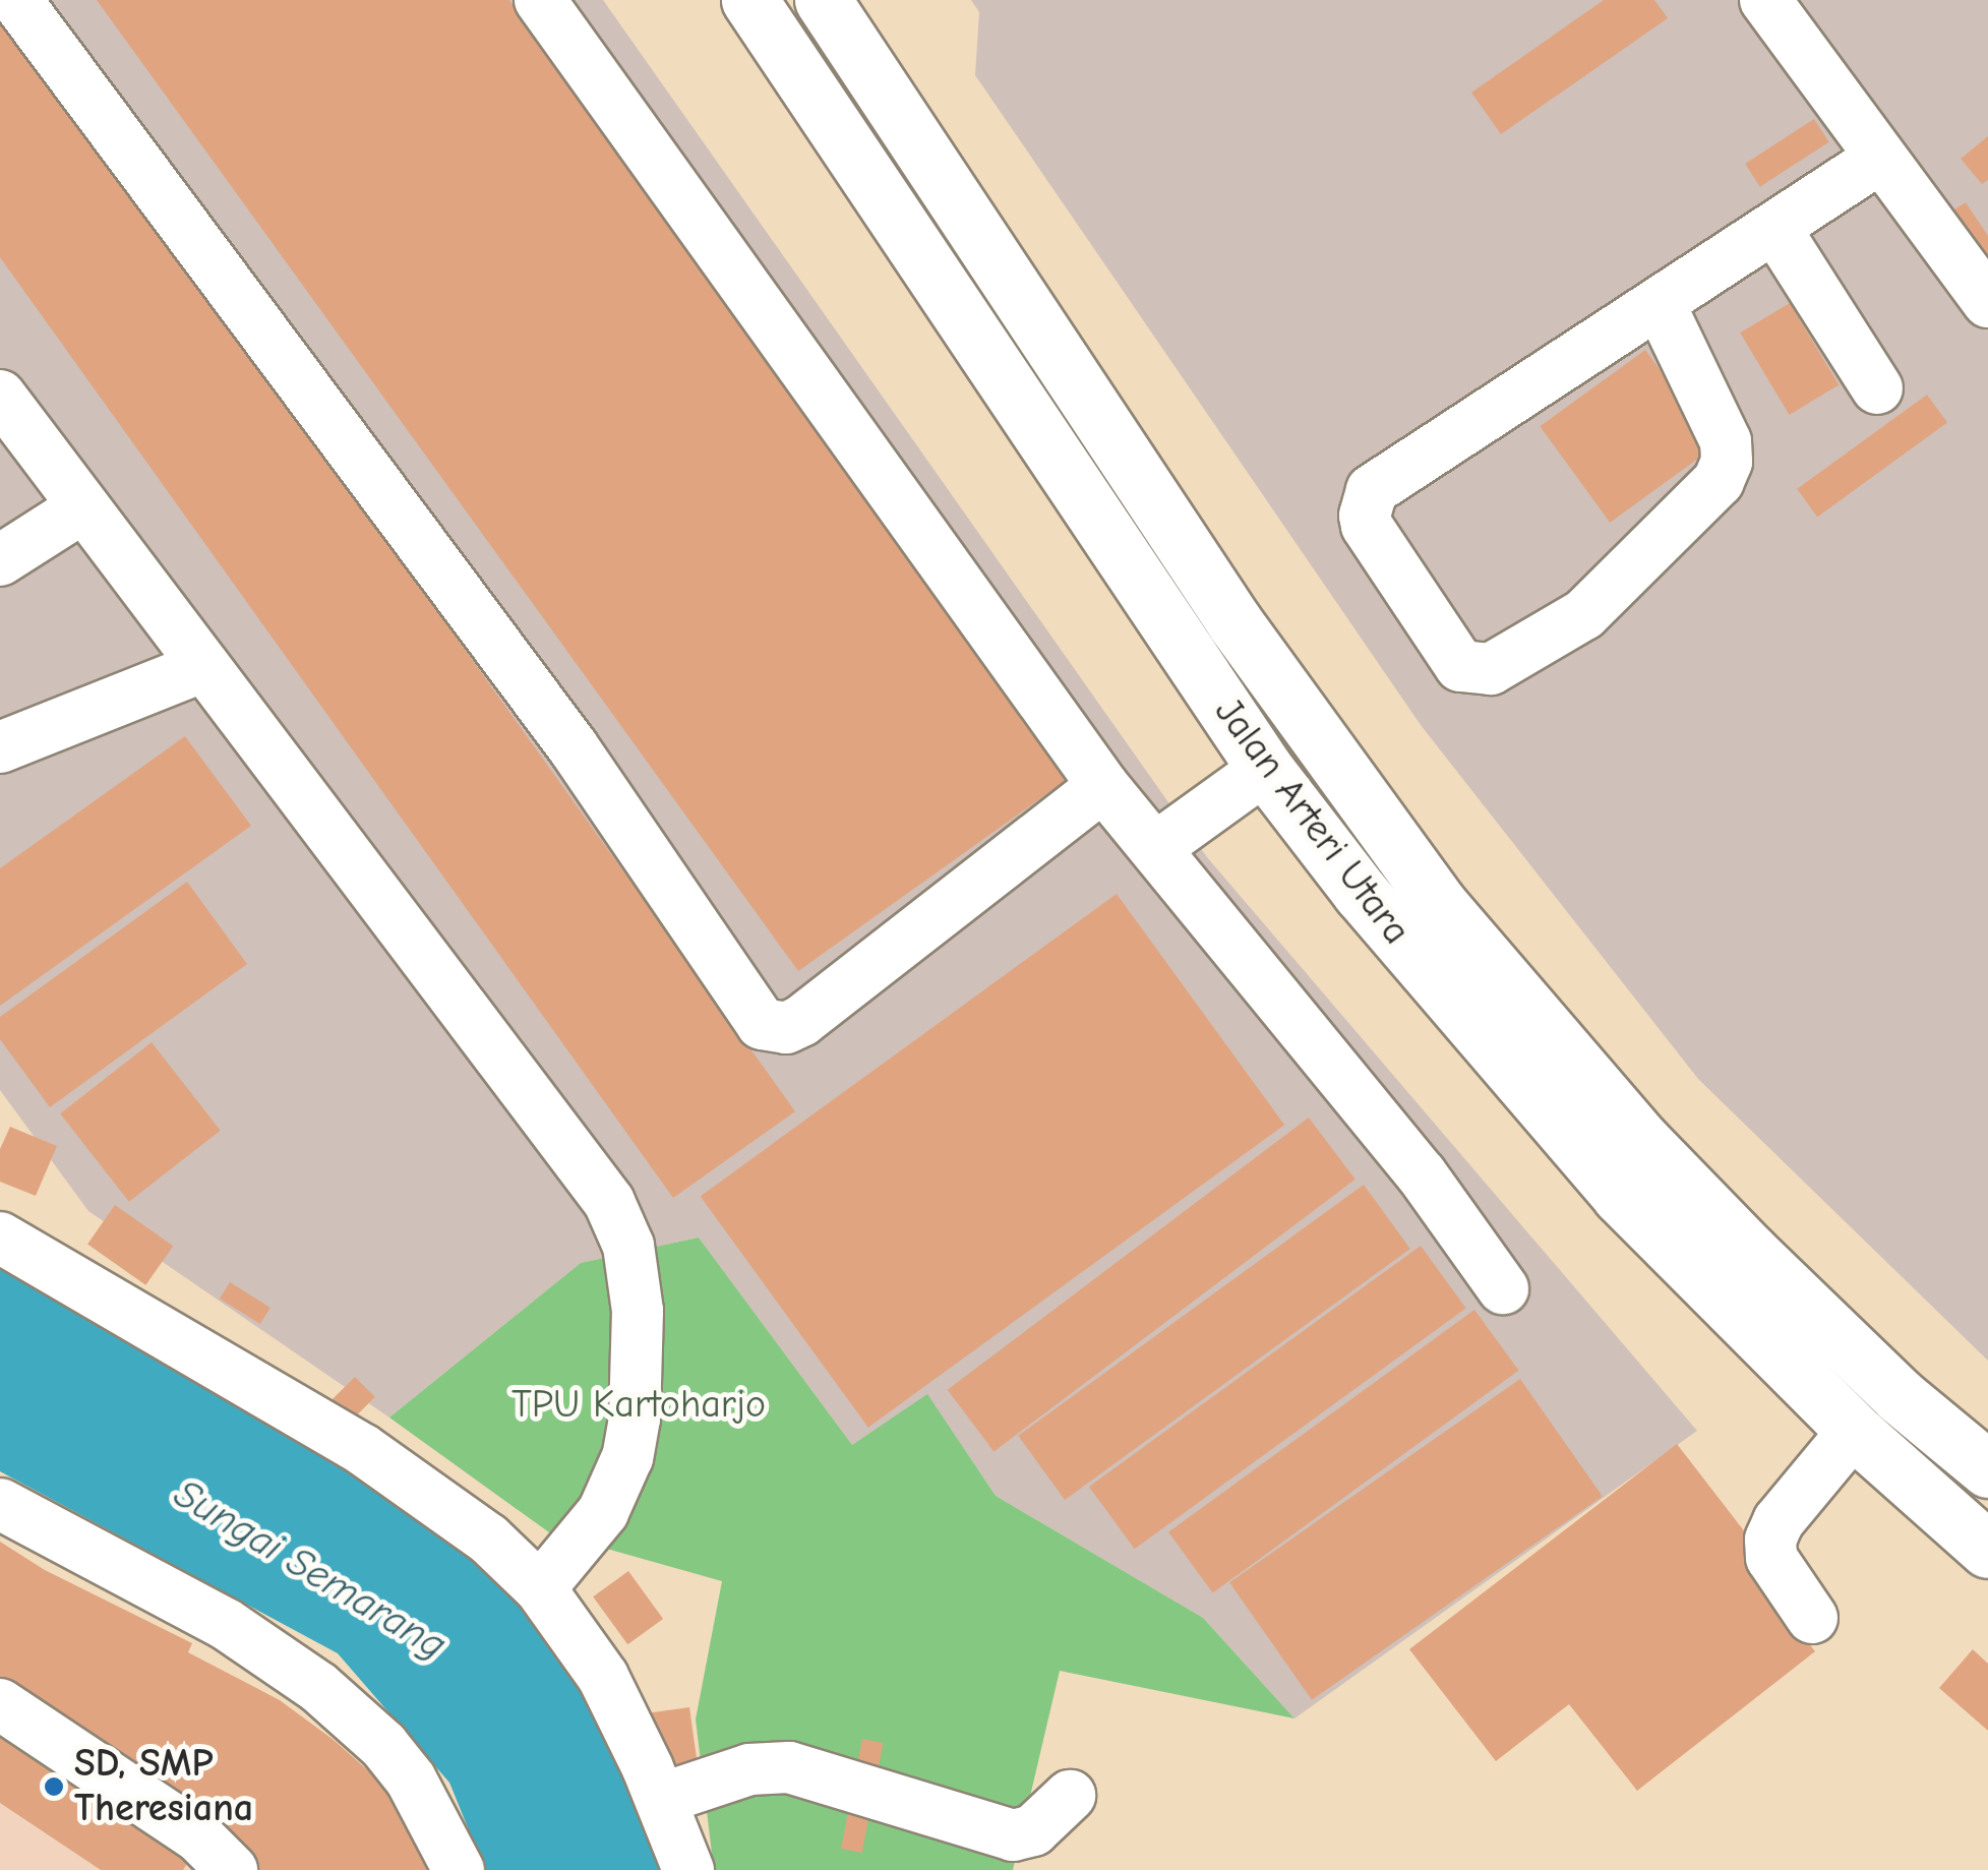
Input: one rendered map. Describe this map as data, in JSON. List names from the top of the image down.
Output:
{
  "streets": {
    "highway": ["Jalan Arteri Utara"]
  },
  "water": ["Sungai Semarang"],
  "parks": ["TPU Kartoharjo"],
  "places": ["SD, SMP Theresiana"]
}
